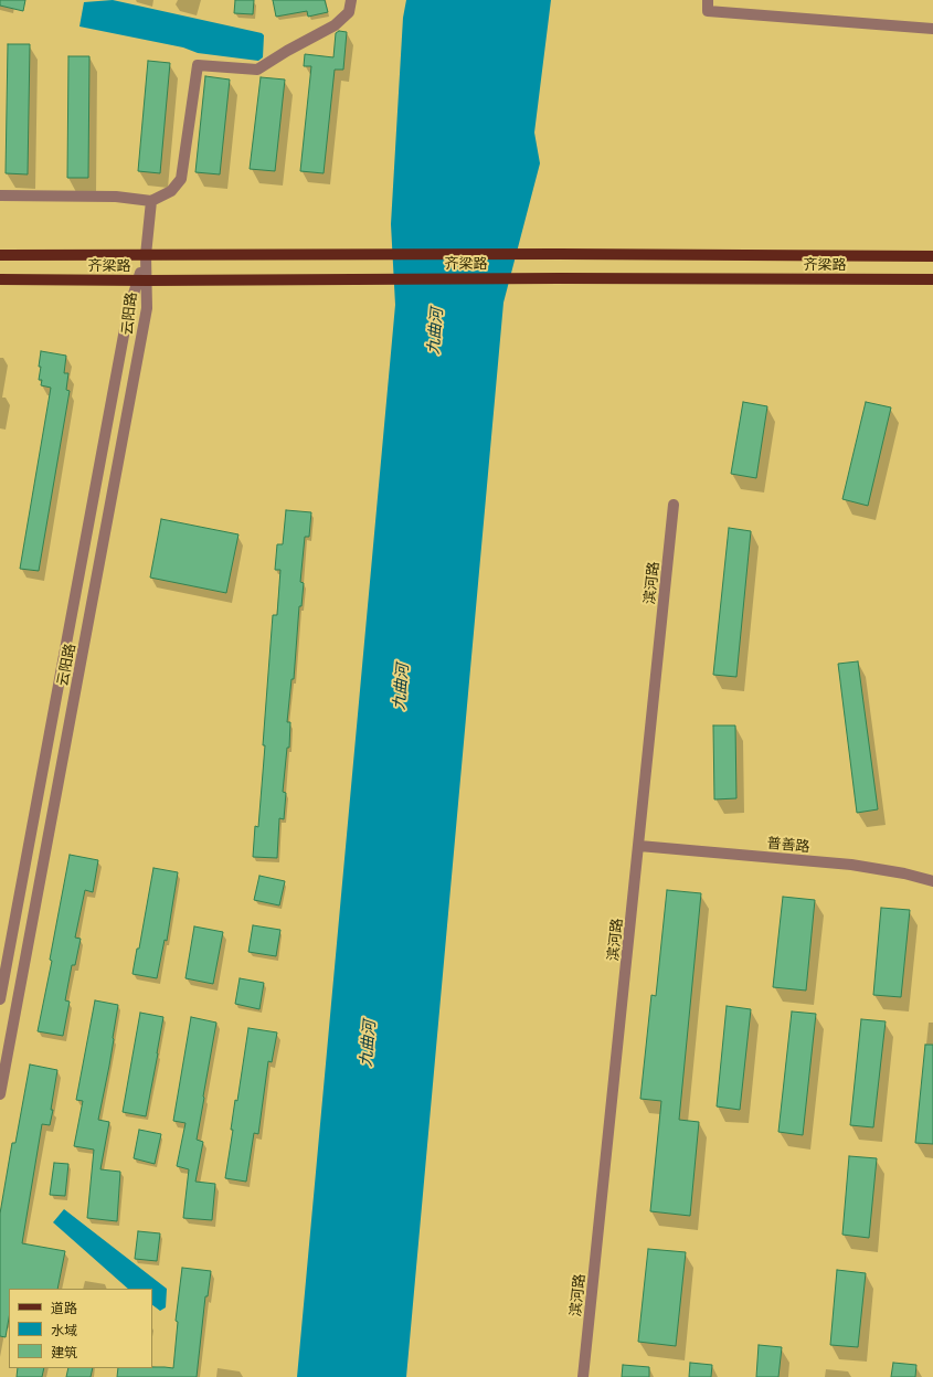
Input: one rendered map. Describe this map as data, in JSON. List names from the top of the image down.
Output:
{
  "streets": {
    "main road": ["齐梁路"],
    "street": ["云阳路", "滨河路", "普善路"]
  },
  "crossings": [
    ["齐梁路", "云阳路"],
    ["滨河路", "普善路"]
  ],
  "water": ["九曲河"],
  "legend": ["道路", "水域", "建筑"]
}
